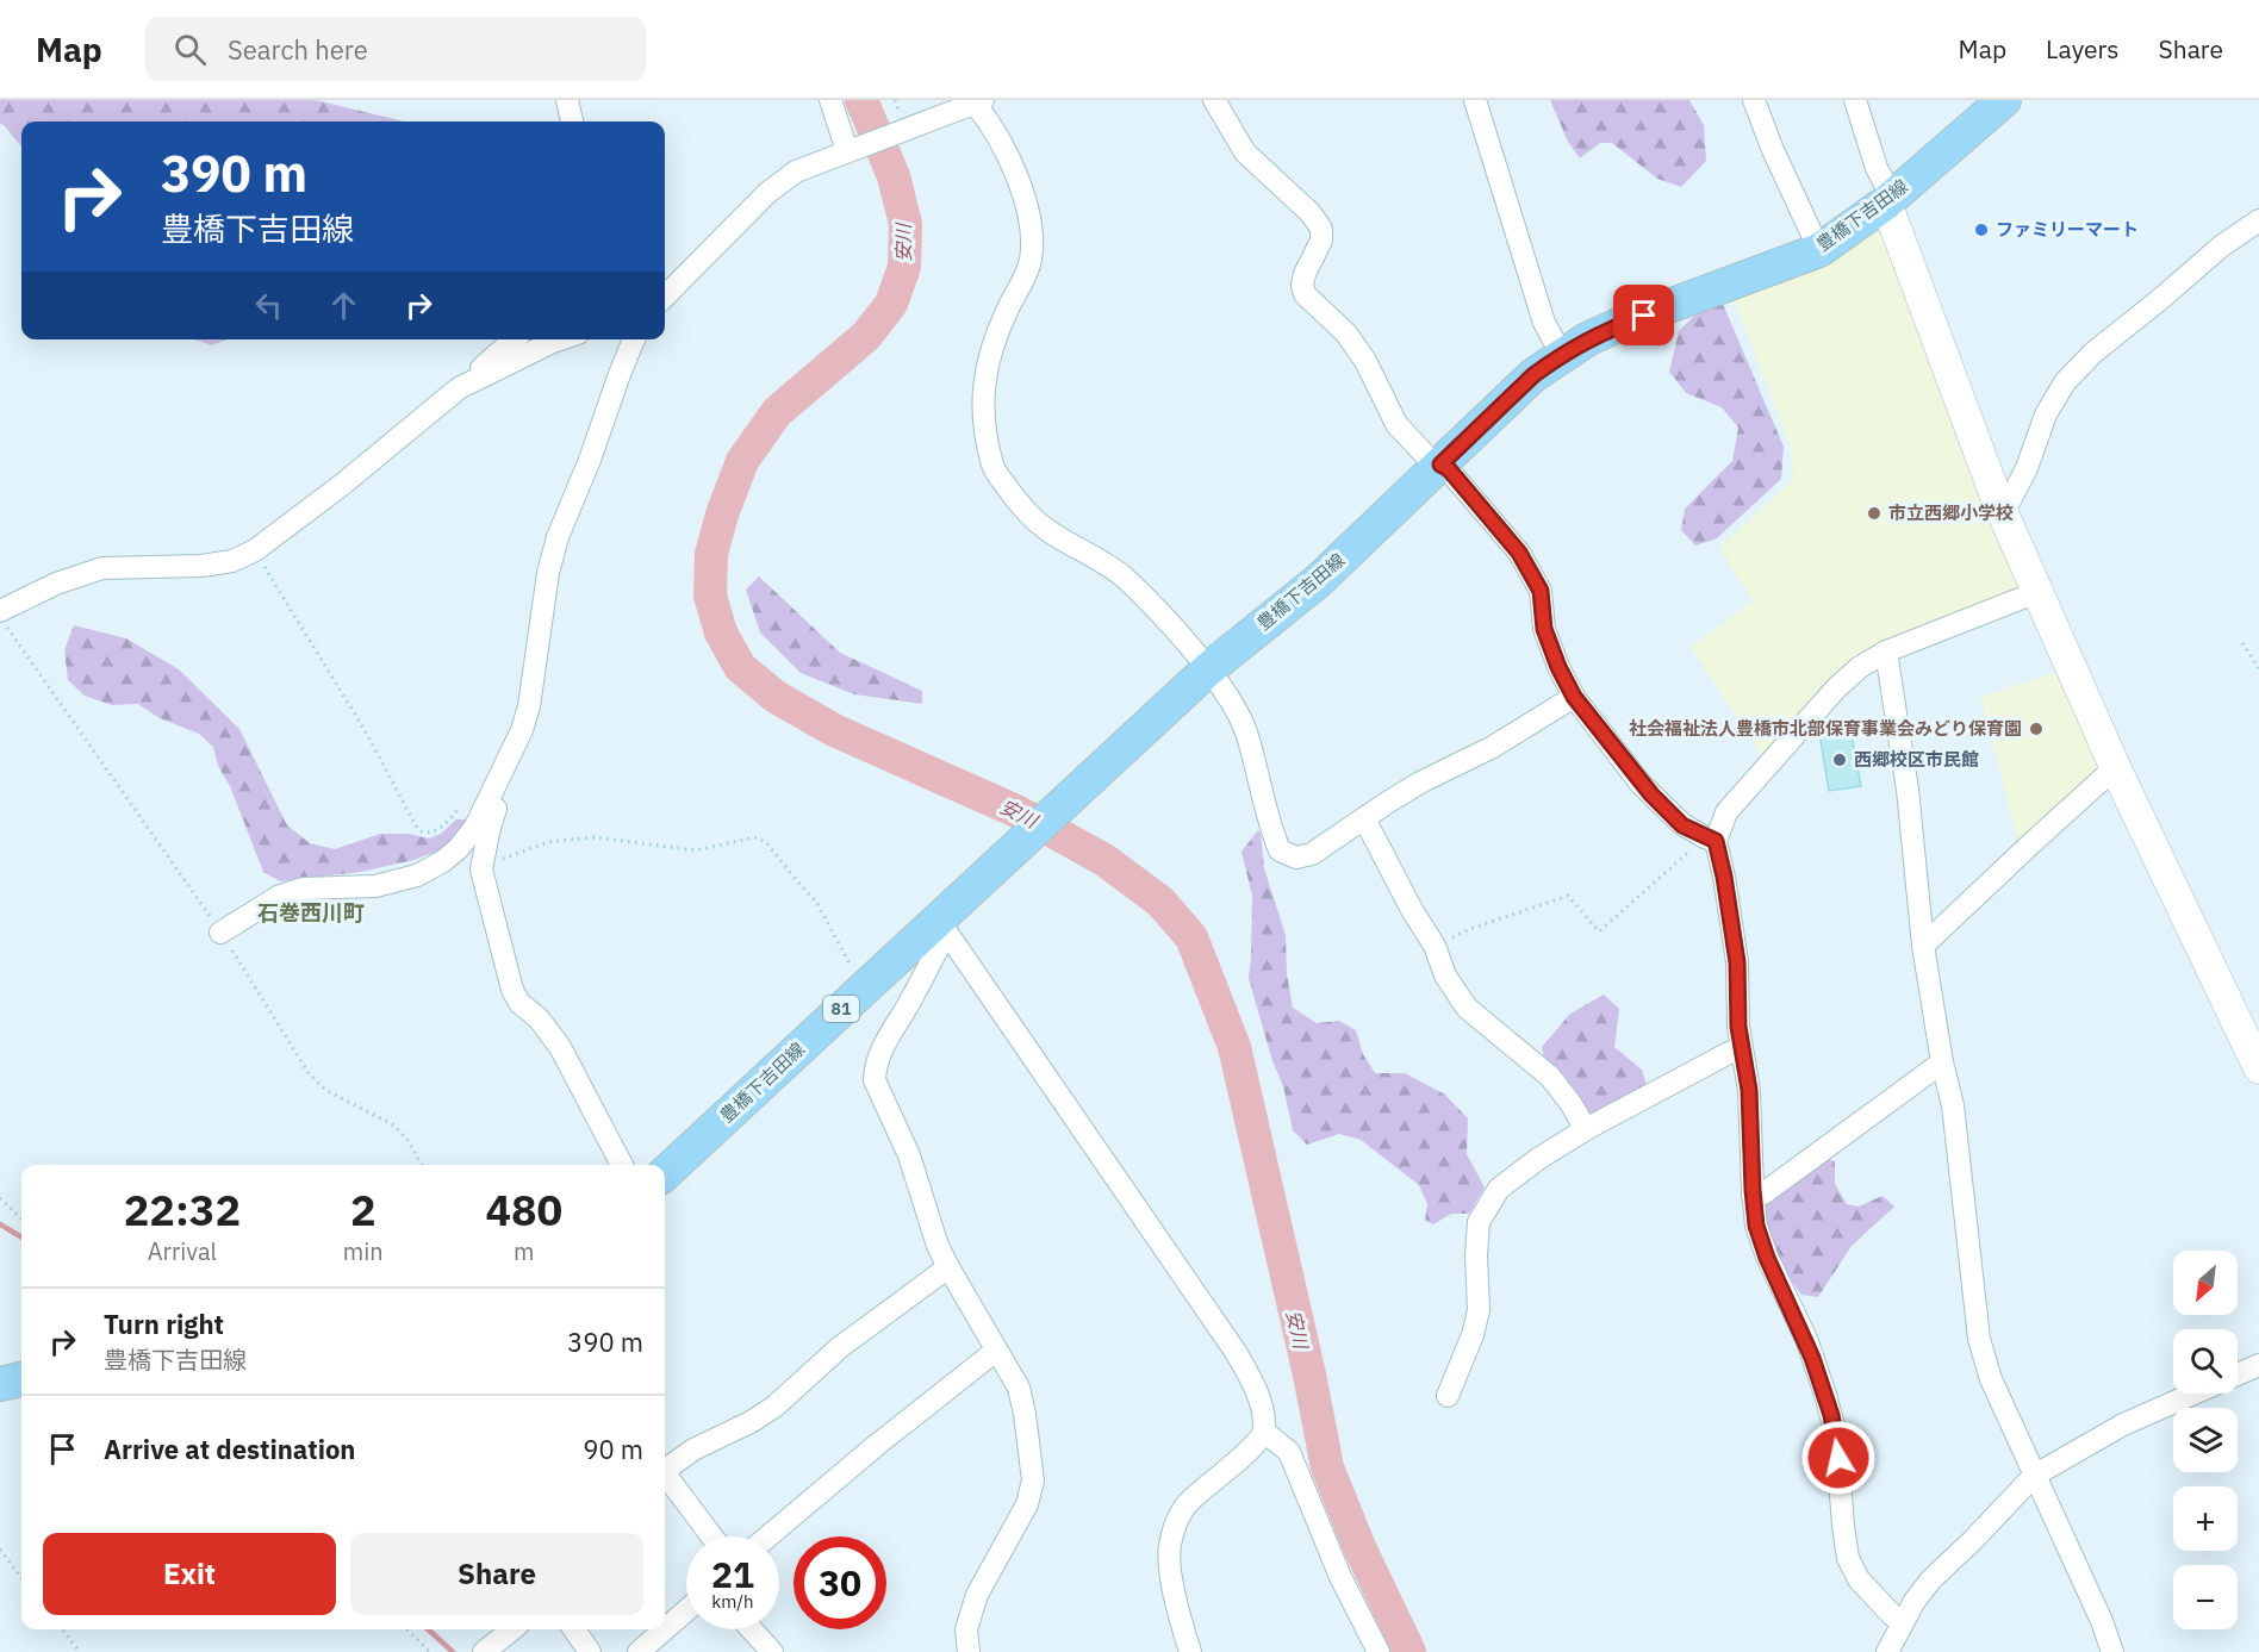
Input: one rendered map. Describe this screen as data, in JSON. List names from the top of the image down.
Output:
{
  "streets": {
    "main road": ["豊橋下吉田線", "81"]
  },
  "districts": ["石巻西川町"],
  "water": ["安川"],
  "places": [
    "ファミリーマート",
    "市立西郷小学校",
    "社会福祉法人豊橋市北部保育事業会みどり保育園",
    "西郷校区市民館"
  ],
  "north": "bottom left",
  "page": {
    "header": "Map",
    "search": "Search here",
    "nav": ["Map", "Layers", "Share"],
    "turn": ["390 m", "豊橋下吉田線"],
    "eta": [
      "22:32",
      "Arrival",
      "2",
      "min",
      "480",
      "m"
    ],
    "map_buttons": ["+", "−"],
    "list": [
      {
        "name": "Turn right",
        "note": "豊橋下吉田線",
        "value": "390 m"
      },
      {
        "name": "Arrive at destination",
        "value": "90 m"
      }
    ],
    "buttons": ["Exit", "Share"],
    "speed": "21 km/h",
    "limit": "30"
  }
}
